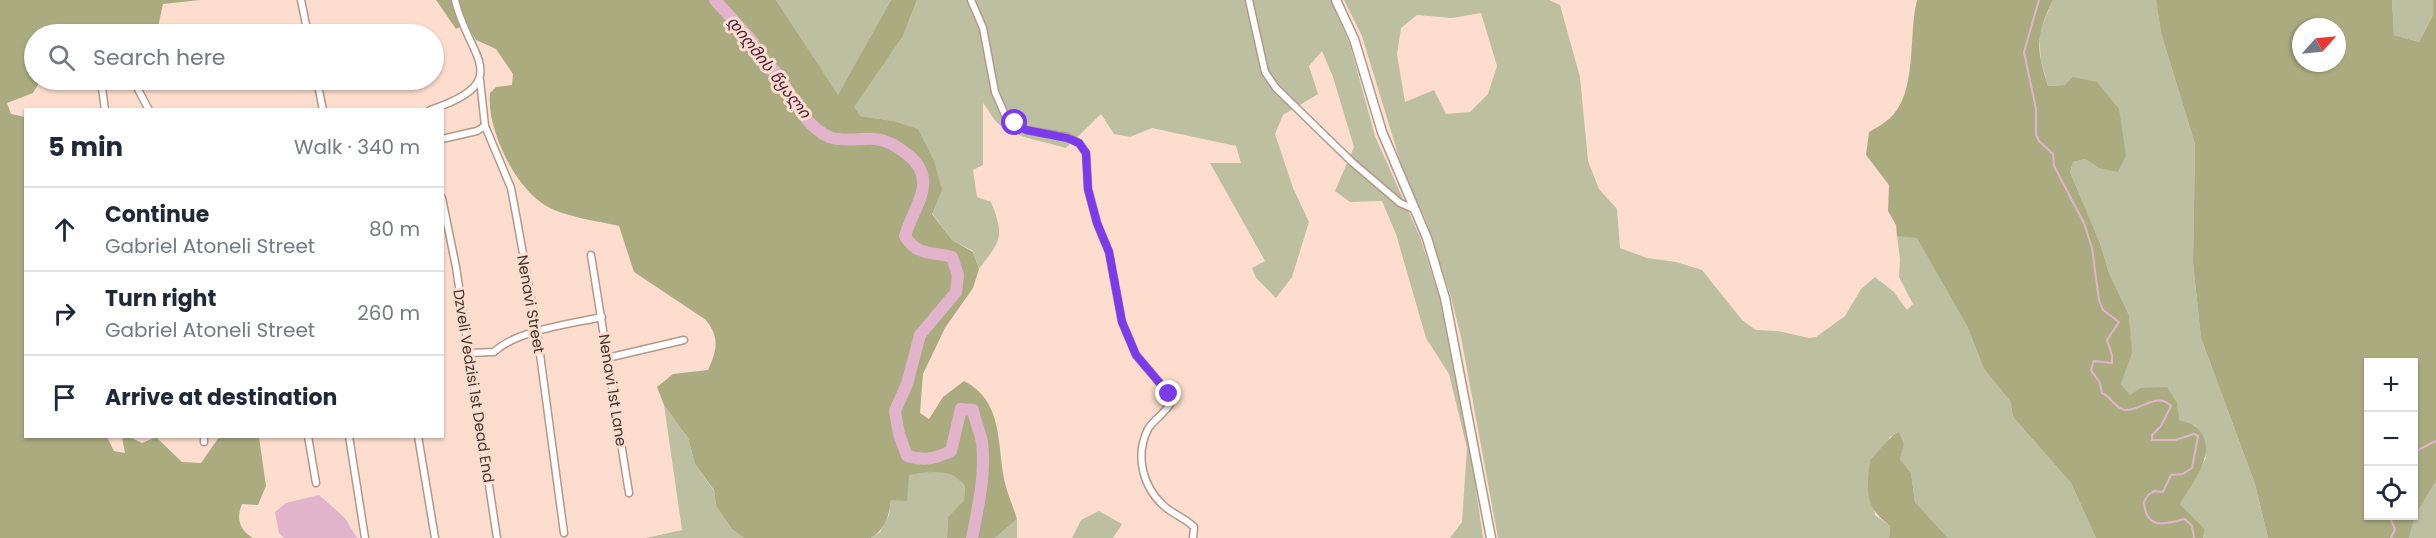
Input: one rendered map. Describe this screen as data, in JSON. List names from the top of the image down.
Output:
{
  "streets": {
    "street": ["Nenavi Street", "Dzveli Vedzisi 1st Dead End", "Nenavi 1st Lane"]
  },
  "crossings": [
    ["Nenavi Street", "Nenavi 1st Lane"],
    ["Dzveli Vedzisi 1st Dead End", "Nenavi 1st Lane"]
  ],
  "water": ["დიღმის წყალი"],
  "north": "top right",
  "page": {
    "search": "Search here",
    "heading": ["5 min", "Walk · 340 m"],
    "list": [
      ["Continue", "Gabriel Atoneli Street", "80 m"],
      ["Turn right", "Gabriel Atoneli Street", "260 m"],
      "Arrive at destination"
    ],
    "map_buttons": ["+", "−"]
  }
}
